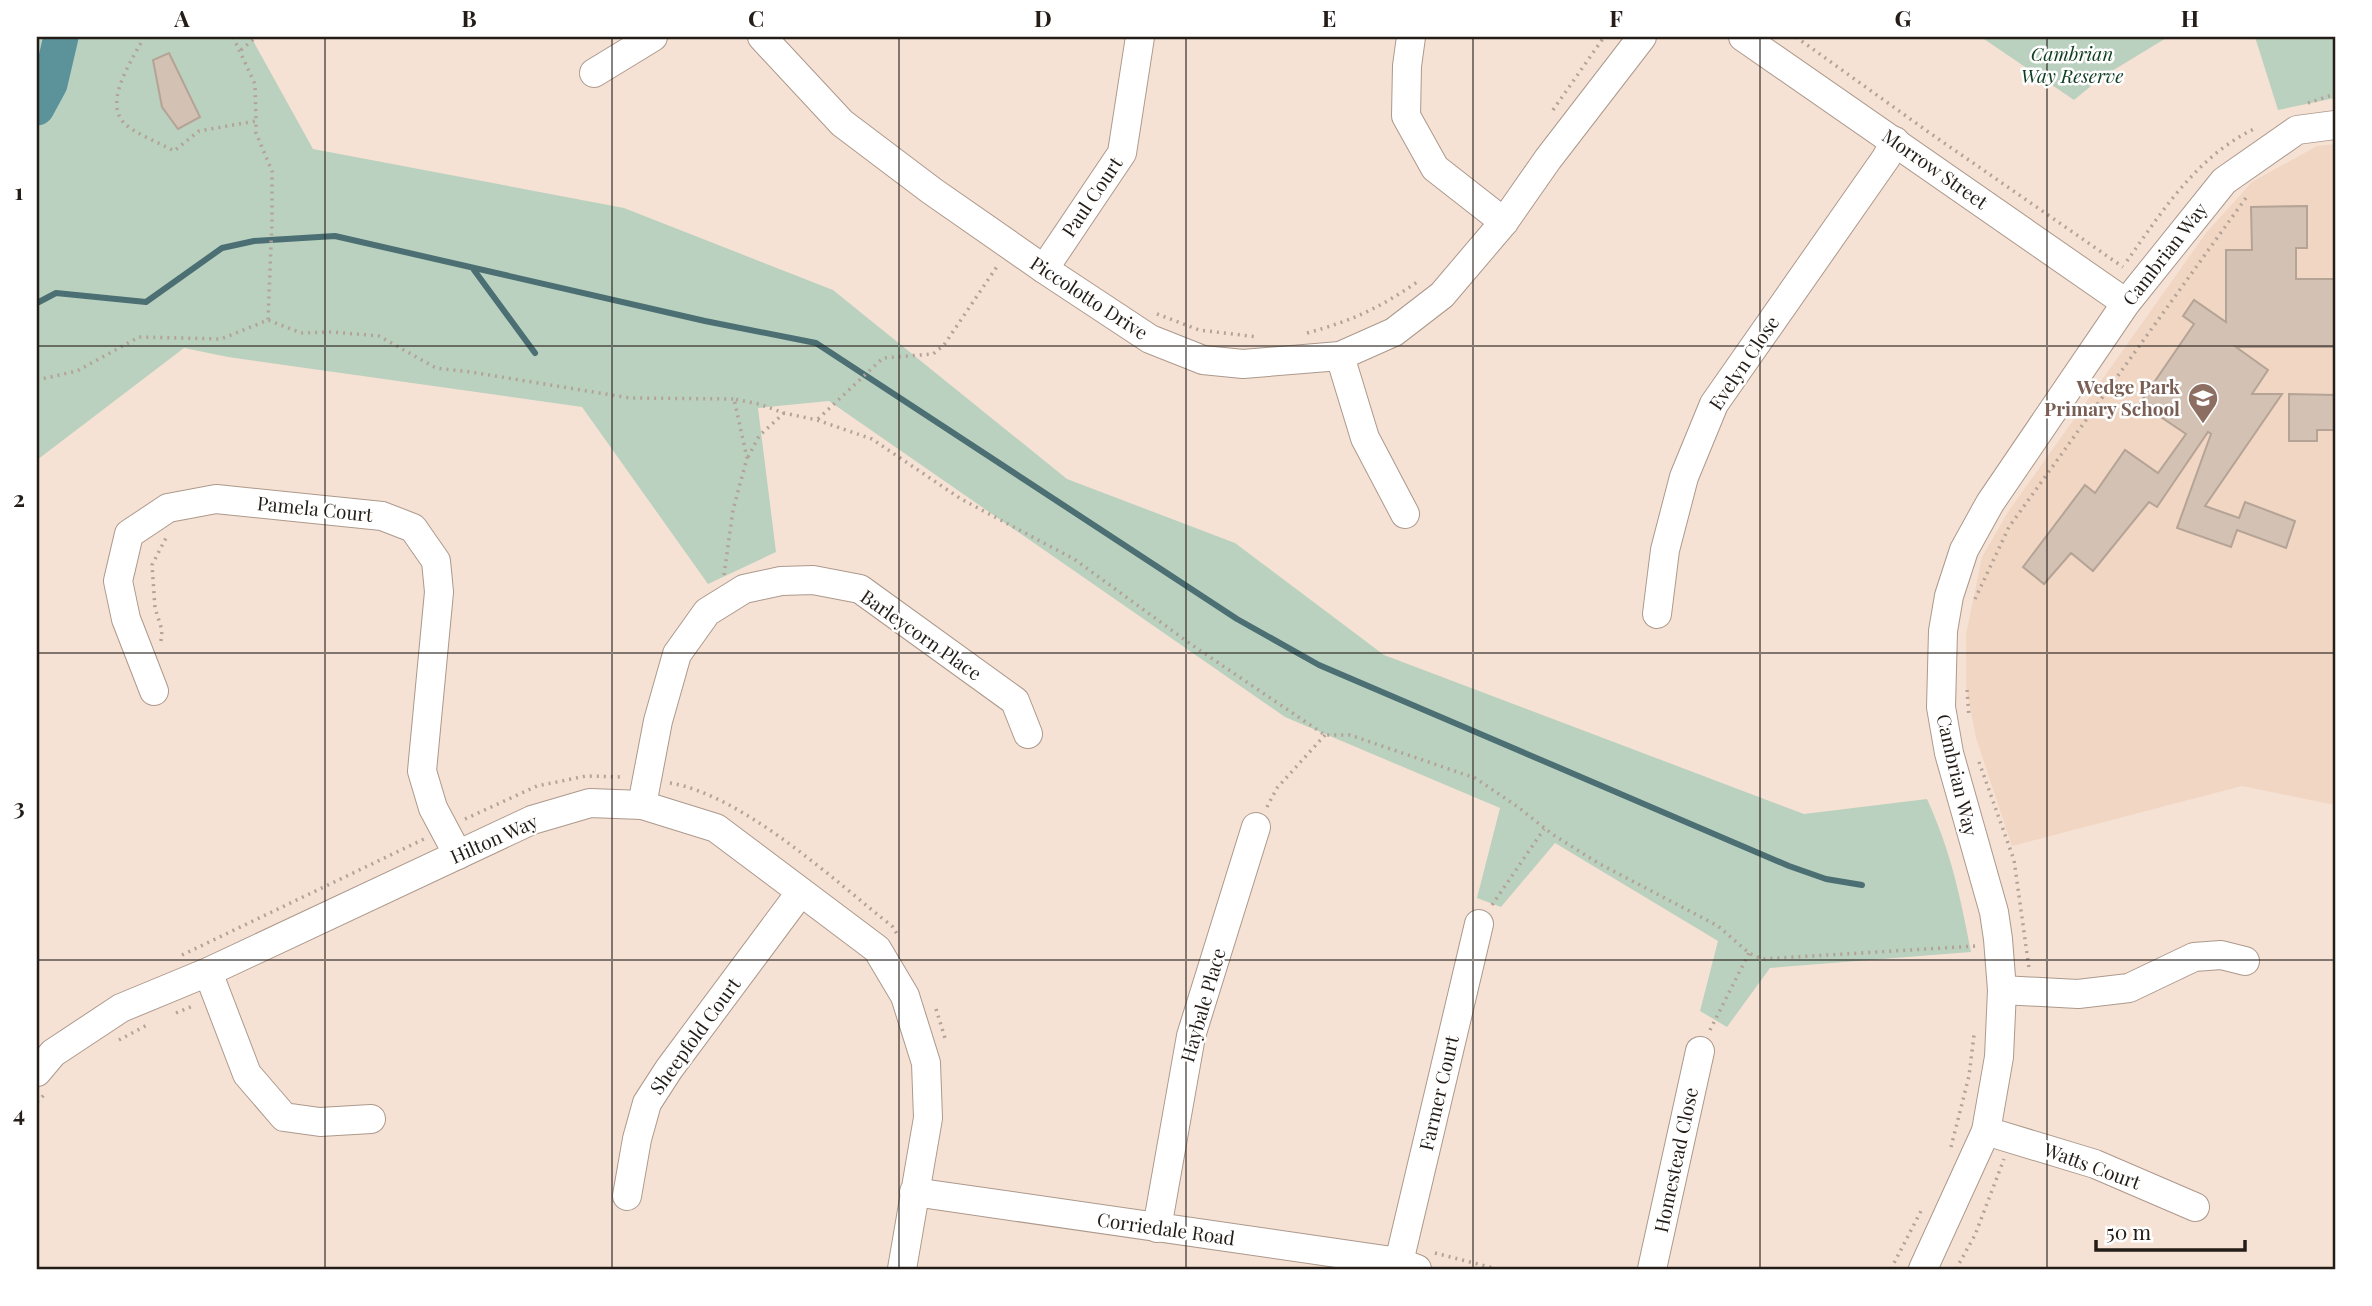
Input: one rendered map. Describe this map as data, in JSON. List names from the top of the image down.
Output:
{
  "streets": {
    "street": [
      "Morrow Street",
      "Paul Court",
      "Cambrian Way",
      "Piccolotto Drive",
      "Evelyn Close",
      "Pamela Court",
      "Barleycorn Place",
      "Hilton Way",
      "Haybale Place",
      "Sheepfold Court",
      "Farmer Court",
      "Homestead Close",
      "Watts Court",
      "Corriedale Road"
    ]
  },
  "crossings": [
    ["Morrow Street", "Cambrian Way"],
    ["Morrow Street", "Evelyn Close"],
    ["Paul Court", "Piccolotto Drive"],
    ["Cambrian Way", "Watts Court"],
    ["Pamela Court", "Hilton Way"],
    ["Barleycorn Place", "Hilton Way"],
    ["Hilton Way", "Sheepfold Court"],
    ["Hilton Way", "Corriedale Road"],
    ["Haybale Place", "Corriedale Road"],
    ["Farmer Court", "Corriedale Road"]
  ],
  "parks": ["Cambrian Way Reserve"],
  "places": {
    "school or university": ["Wedge Park Primary School"]
  },
  "scale_bar": "50 m",
  "grid": {
    "columns": [
      "A",
      "B",
      "C",
      "D",
      "E",
      "F",
      "G",
      "H"
    ],
    "rows": [
      "1",
      "2",
      "3",
      "4"
    ]
  }
}
